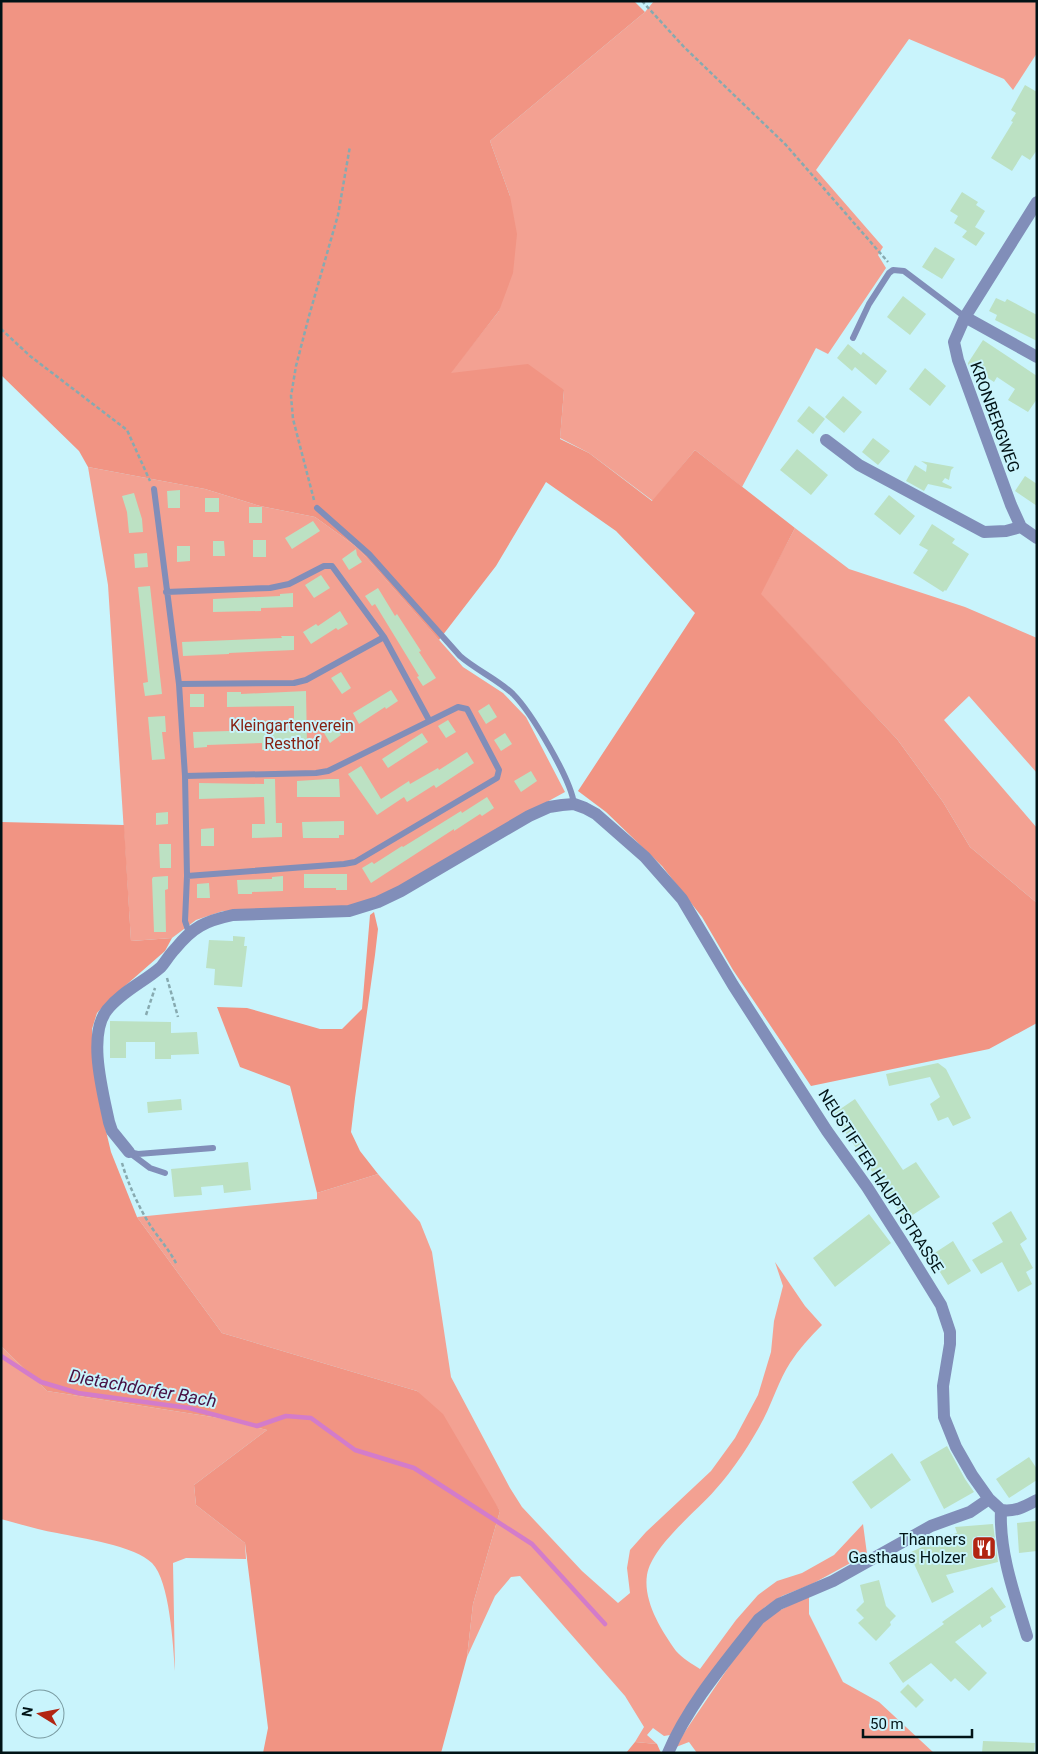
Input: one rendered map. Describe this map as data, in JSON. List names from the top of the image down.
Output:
{
  "streets": {
    "street": ["KRONBERGWEG", "NEUSTIFTER HAUPTSTRASSE"]
  },
  "water": ["Dietachdorfer Bach"],
  "parks": ["Kleingartenverein Resthof"],
  "places": {
    "restaurant": ["Thanners Gasthaus Holzer"]
  },
  "scale_bar": "50 m",
  "north": "left"
}
